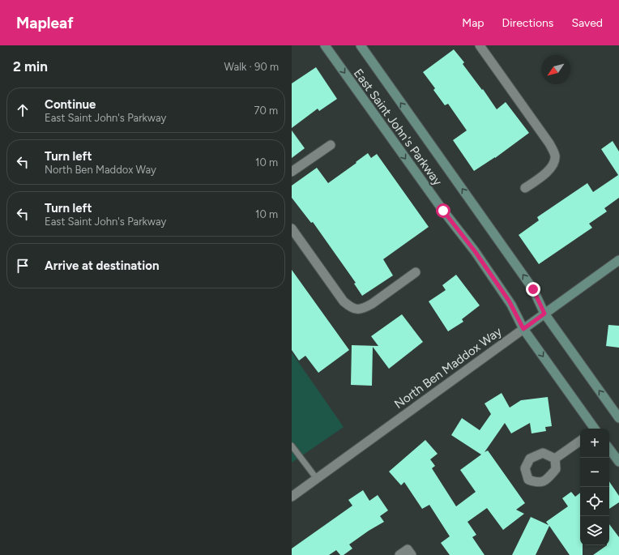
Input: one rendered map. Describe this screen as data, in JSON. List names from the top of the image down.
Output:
{
  "streets": {
    "main road": ["East Saint John's Parkway", "North Ben Maddox Way"]
  },
  "crossings": [
    ["East Saint John's Parkway", "North Ben Maddox Way"]
  ],
  "north": "bottom left",
  "page": {
    "header": "Mapleaf",
    "nav": ["Map", "Directions", "Saved"],
    "heading": ["2 min", "Walk · 90 m"],
    "list": [
      ["Continue", "East Saint John's Parkway", "70 m"],
      ["Turn left", "North Ben Maddox Way", "10 m"],
      ["Turn left", "East Saint John's Parkway", "10 m"],
      "Arrive at destination"
    ],
    "map_buttons": ["+", "−"]
  }
}
